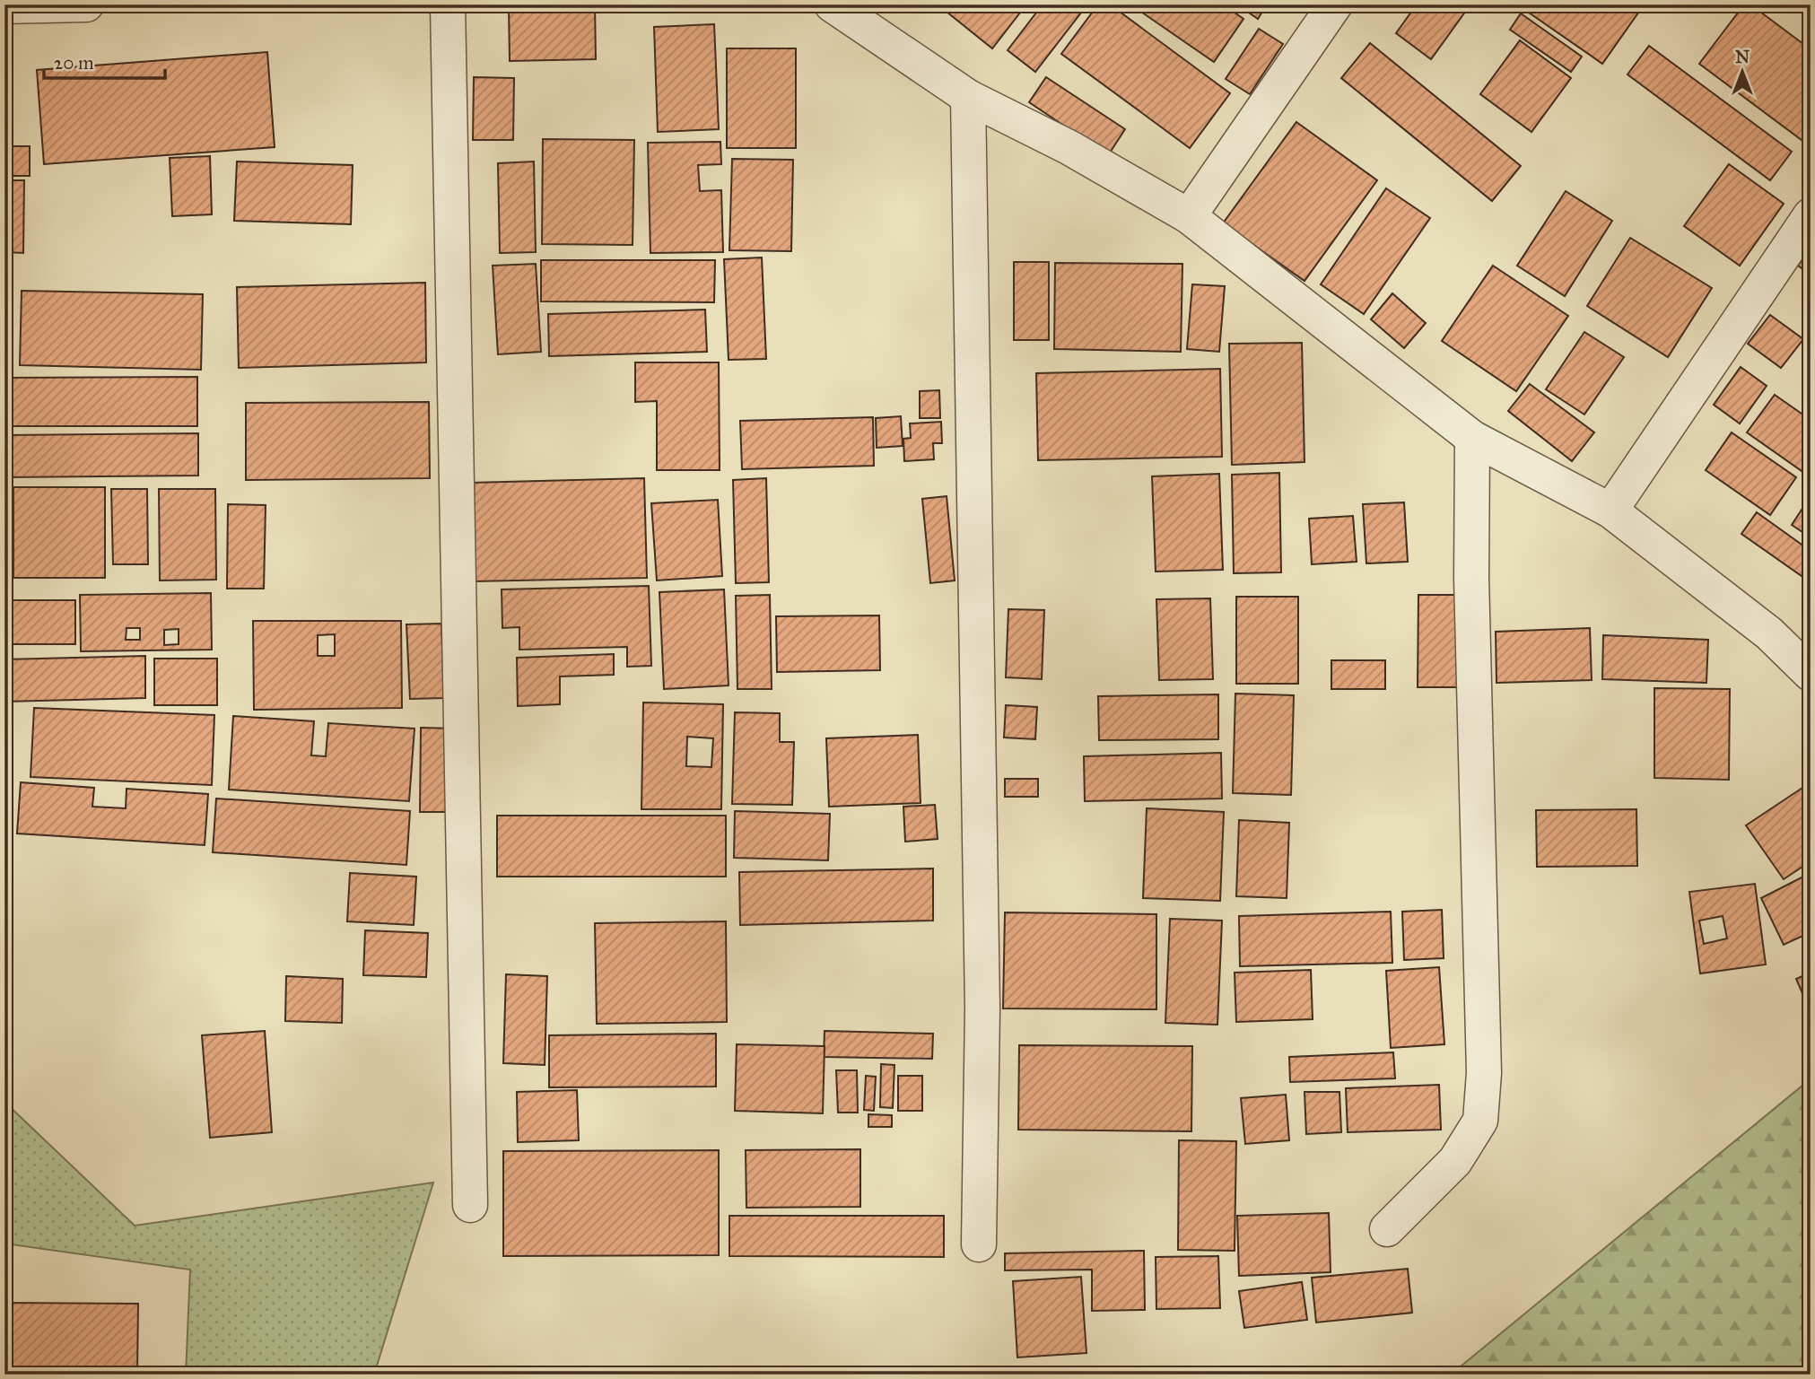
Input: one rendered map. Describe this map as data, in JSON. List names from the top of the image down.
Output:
{
  "scale_bar": "20 m",
  "north": "top"
}
